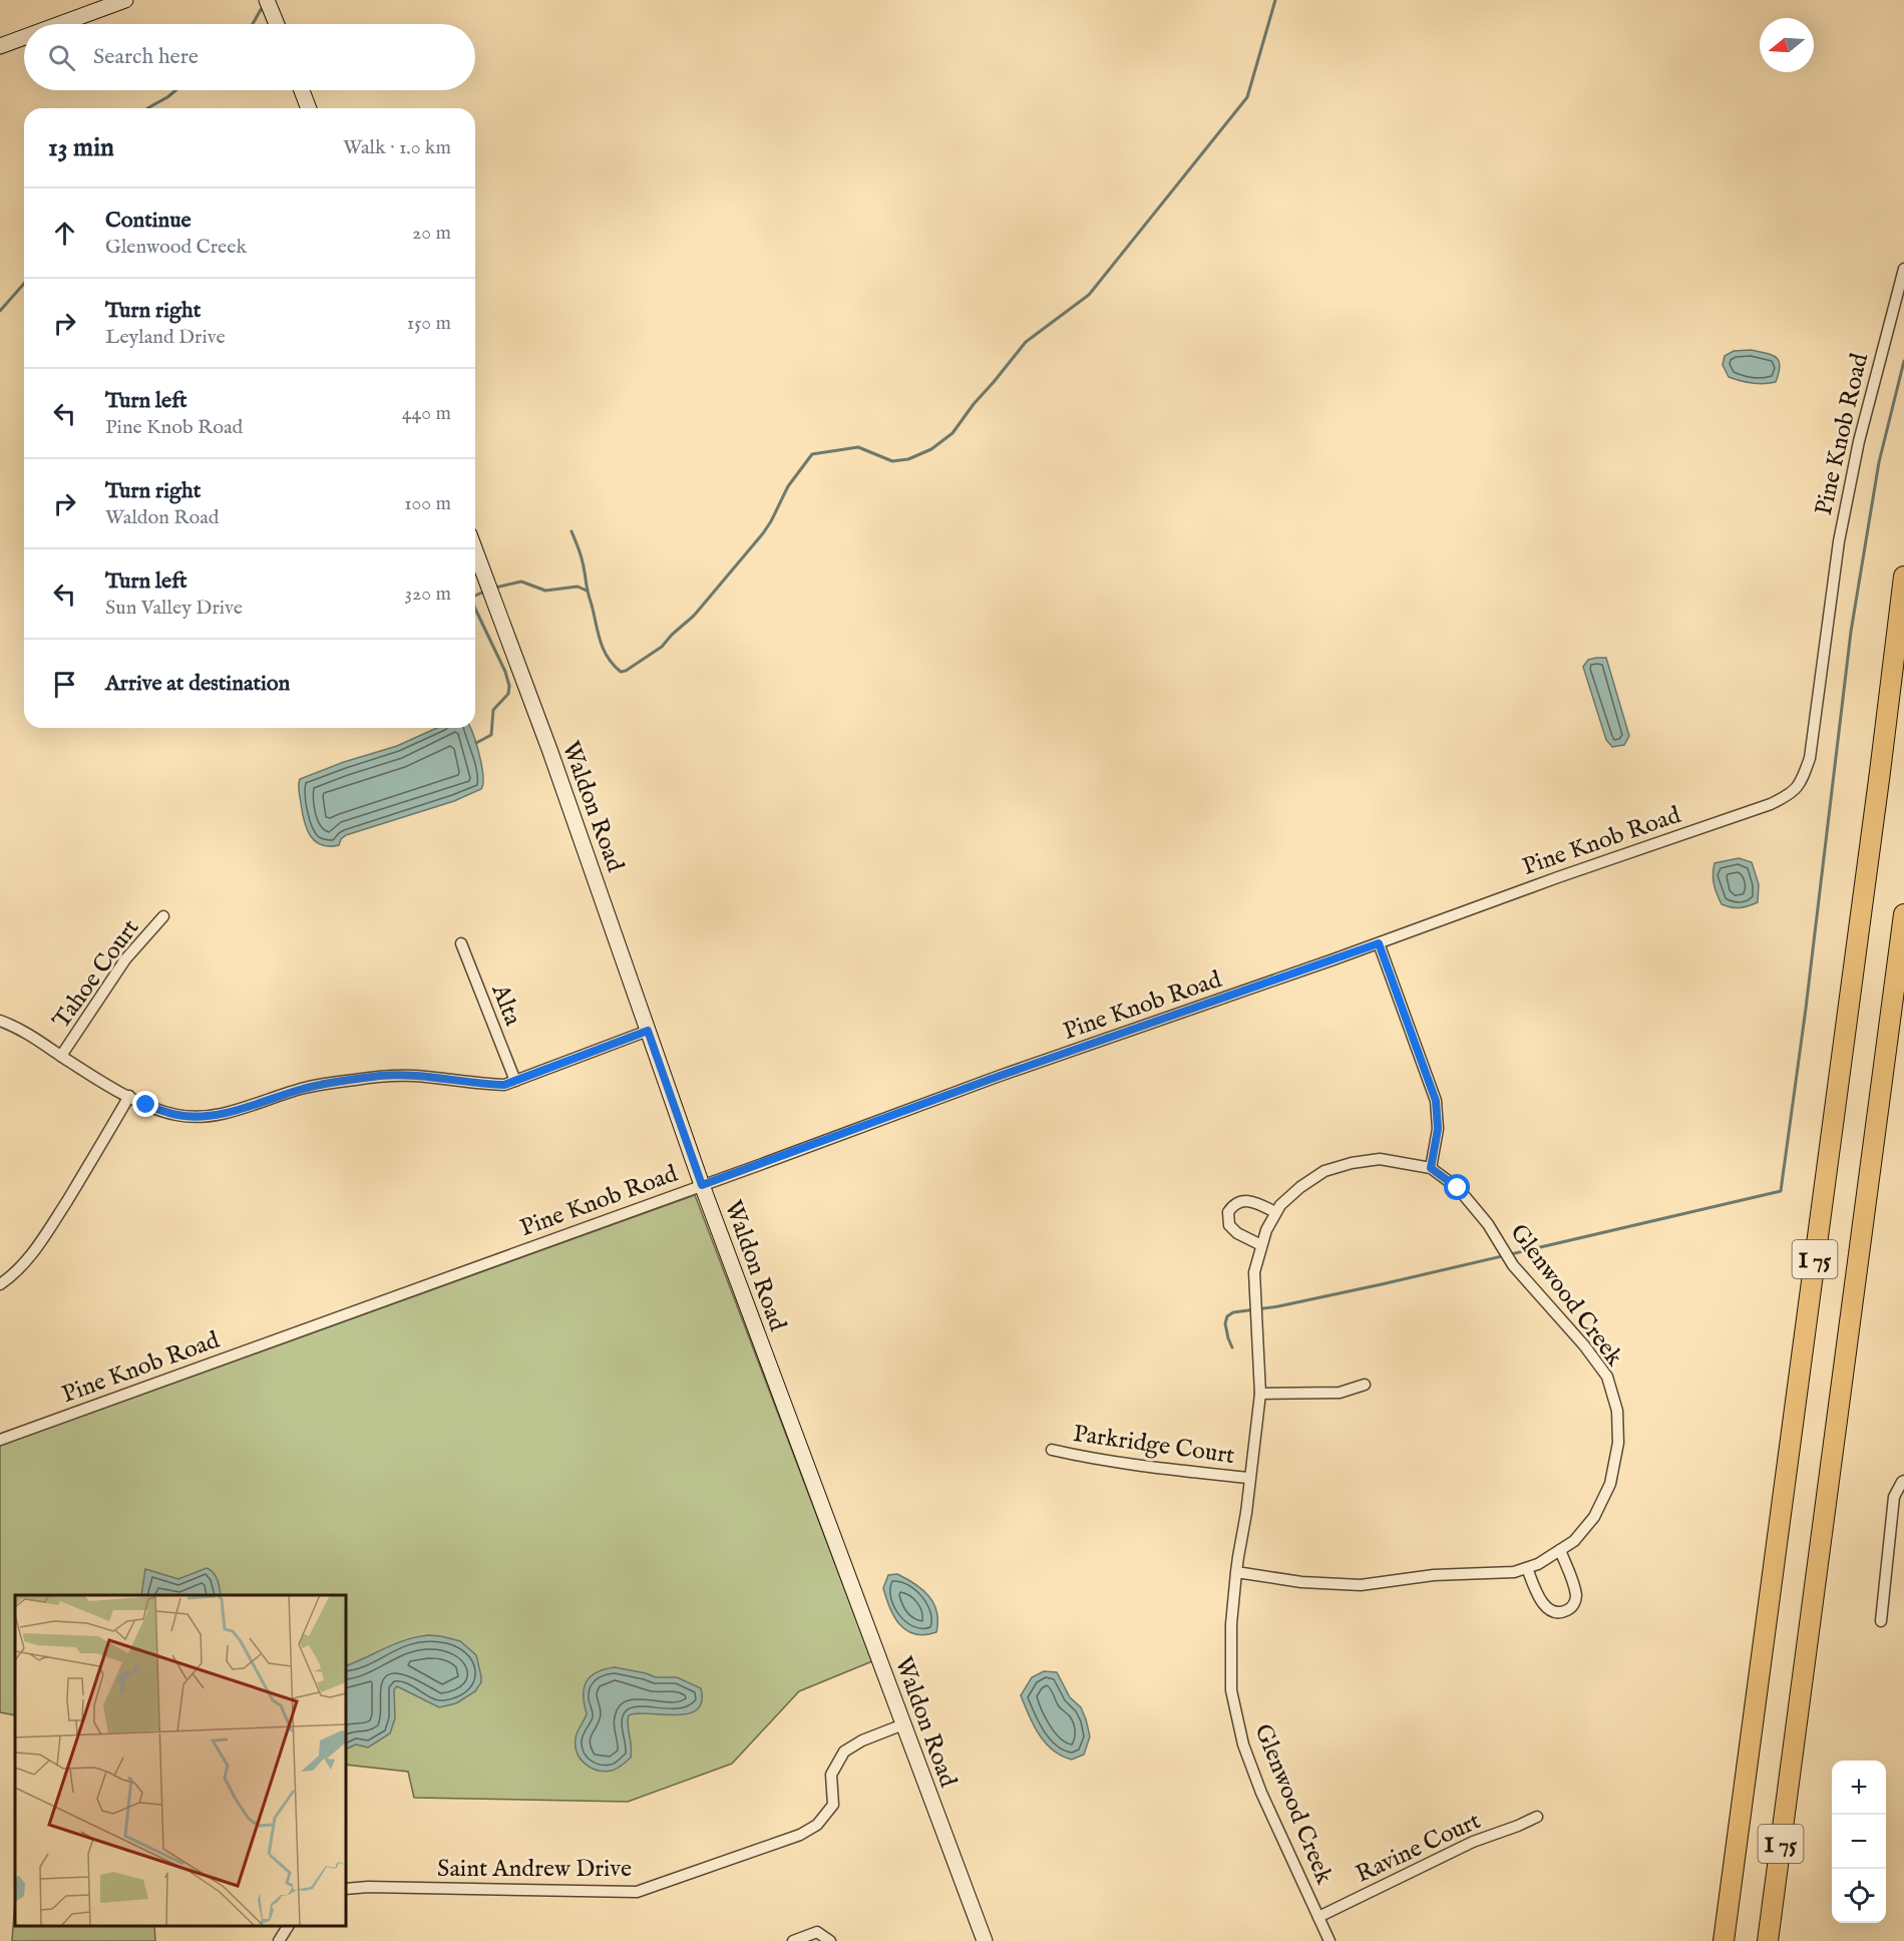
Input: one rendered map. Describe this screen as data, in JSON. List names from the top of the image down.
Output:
{
  "streets": {
    "highway": ["I 75"],
    "street": [
      "Pine Knob Road",
      "Waldon Road",
      "Tahoe Court",
      "Alta",
      "Glenwood Creek",
      "Parkridge Court",
      "Ravine Court",
      "Saint Andrew Drive"
    ]
  },
  "crossings": [
    ["Pine Knob Road", "Waldon Road"],
    ["Waldon Road", "Saint Andrew Drive"],
    ["Glenwood Creek", "Parkridge Court"],
    ["Glenwood Creek", "Ravine Court"]
  ],
  "north": "left",
  "page": {
    "search": "Search here",
    "heading": ["13 min", "Walk · 1.0 km"],
    "list": [
      ["Continue", "Glenwood Creek", "20 m"],
      ["Turn right", "Leyland Drive", "150 m"],
      ["Turn left", "Pine Knob Road", "440 m"],
      ["Turn right", "Waldon Road", "100 m"],
      ["Turn left", "Sun Valley Drive", "320 m"],
      "Arrive at destination"
    ],
    "map_buttons": ["+", "−"]
  }
}
